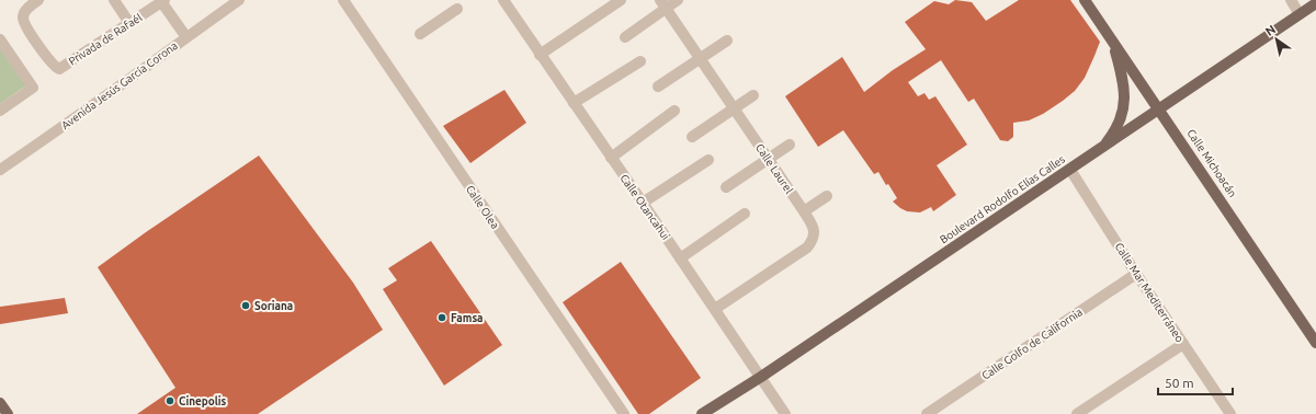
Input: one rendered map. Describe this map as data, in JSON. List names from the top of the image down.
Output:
{
  "streets": {
    "main road": ["Calle Michoacán", "Boulevard Rodolfo Elías Calles"],
    "street": [
      "Privada de Rafaél",
      "Avenida Jesús García Corona",
      "Calle Laurel",
      "Calle Olea",
      "Calle Otancahui",
      "Calle Mar Mediterráneo",
      "Calle Golfo de California"
    ]
  },
  "crossings": [
    ["Calle Michoacán", "Boulevard Rodolfo Elías Calles"],
    ["Calle Laurel", "Calle Otancahui"],
    ["Boulevard Rodolfo Elías Calles", "Calle Otancahui"],
    ["Boulevard Rodolfo Elías Calles", "Calle Mar Mediterráneo"],
    ["Calle Mar Mediterráneo", "Calle Golfo de California"]
  ],
  "places": ["Soriana", "Famsa", "Cinepolis"],
  "scale_bar": "50 m",
  "north": "top left"
}
